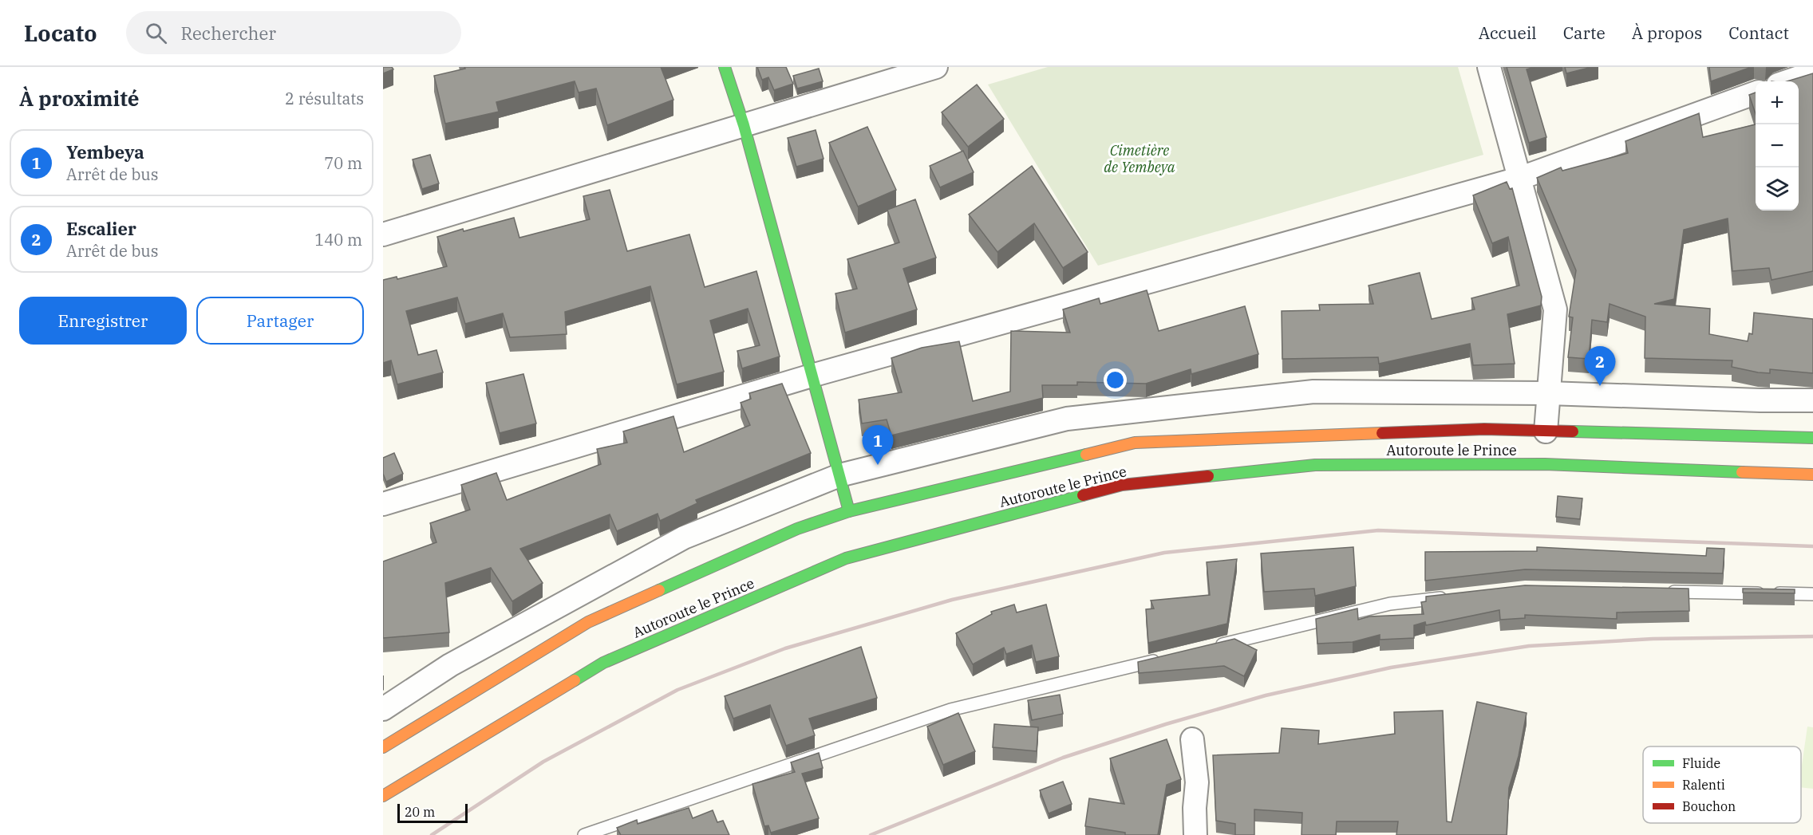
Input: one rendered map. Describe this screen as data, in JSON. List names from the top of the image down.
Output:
{
  "streets": {
    "main road": ["Autoroute le Prince"]
  },
  "parks": ["Cimetière de Yembeya"],
  "legend": ["Fluide", "Ralenti", "Bouchon"],
  "scale_bar": "20 m",
  "page": {
    "header": "Locato",
    "search": "Rechercher",
    "nav": [
      "Accueil",
      "Carte",
      "À propos",
      "Contact"
    ],
    "heading": ["À proximité", "2 résultats"],
    "map_buttons": ["+", "−"],
    "list": [
      {
        "mark": "1",
        "name": "Yembeya",
        "note": "Arrêt de bus",
        "value": "70 m"
      },
      {
        "mark": "2",
        "name": "Escalier",
        "note": "Arrêt de bus",
        "value": "140 m"
      }
    ],
    "buttons": ["Enregistrer", "Partager"],
    "pins": ["2", "1"],
    "scale": "20 m"
  }
}
